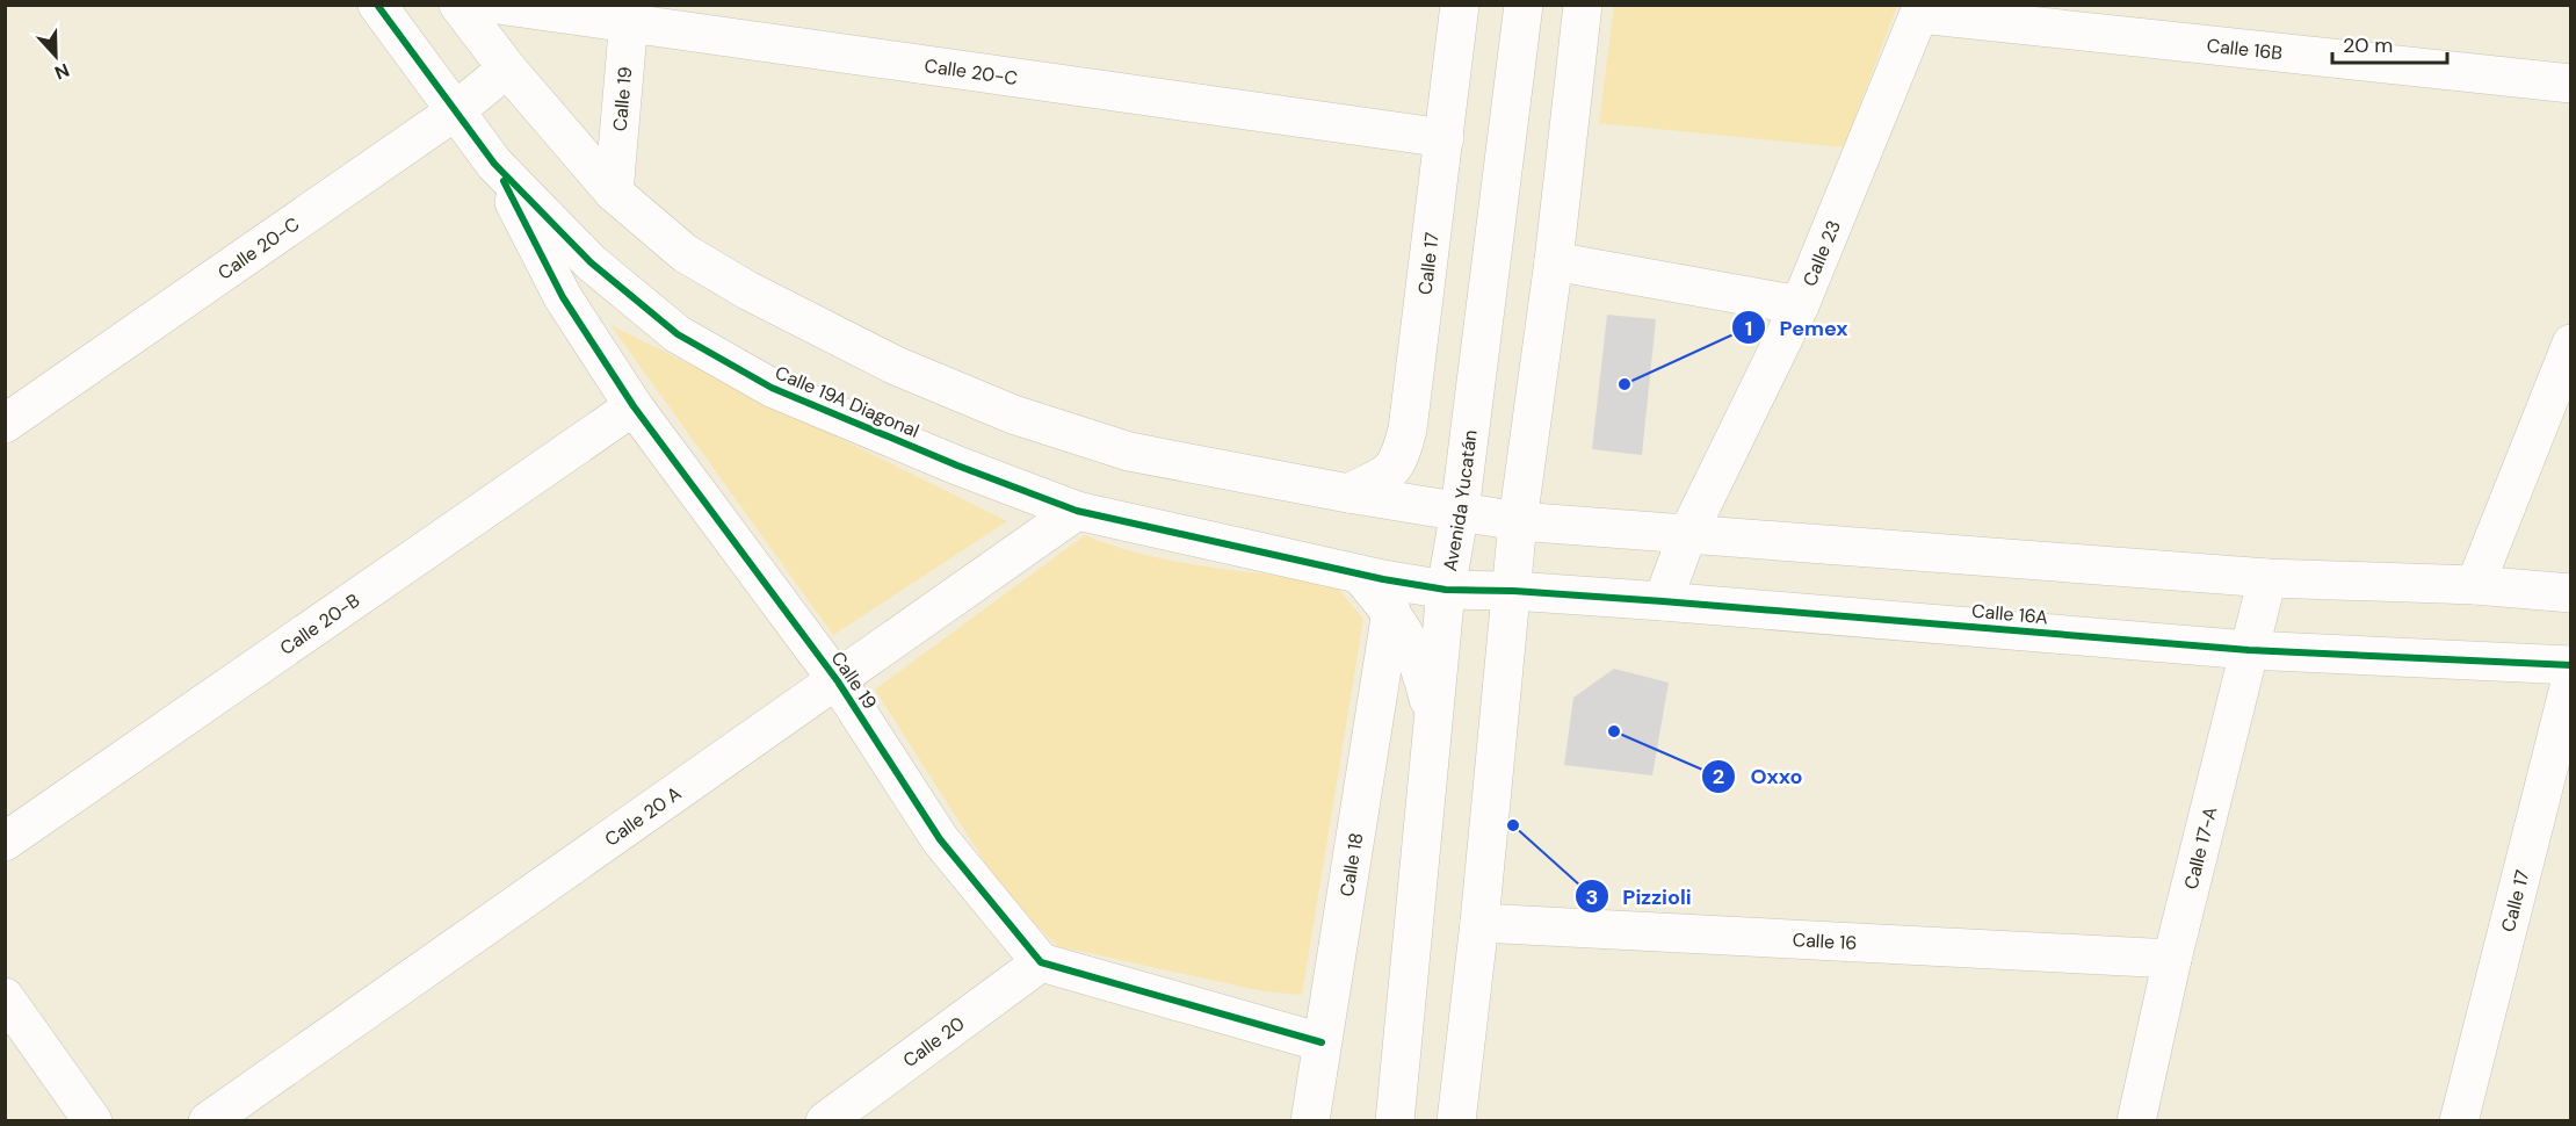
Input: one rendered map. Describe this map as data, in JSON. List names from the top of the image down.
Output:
{
  "streets": {
    "street": [
      "Calle 16B",
      "Calle 20-C",
      "Calle 19",
      "Calle 23",
      "Calle 17",
      "Calle 19A Diagonal",
      "Avenida Yucatán",
      "Calle 16A",
      "Calle 20-B",
      "Calle 20 A",
      "Calle 17-A",
      "Calle 18",
      "Calle 16",
      "Calle 20"
    ]
  },
  "crossings": [
    ["Calle 16B", "Calle 23"],
    ["Calle 20-C", "Calle 19"],
    ["Calle 20-C", "Calle 17"],
    ["Calle 20-C", "Calle 19A Diagonal"],
    ["Calle 19", "Calle 19A Diagonal"],
    ["Calle 19", "Calle 20-B"],
    ["Calle 19", "Calle 20 A"],
    ["Calle 19", "Calle 20"],
    ["Calle 23", "Calle 16A"],
    ["Calle 19A Diagonal", "Avenida Yucatán"],
    ["Calle 19A Diagonal", "Calle 16A"],
    ["Calle 19A Diagonal", "Calle 20 A"],
    ["Avenida Yucatán", "Calle 16A"],
    ["Calle 16A", "Calle 17-A"],
    ["Calle 17-A", "Calle 16"]
  ],
  "places": ["Pemex", "Oxxo", "Pizzioli"],
  "scale_bar": "20 m",
  "north": "bottom"
}
